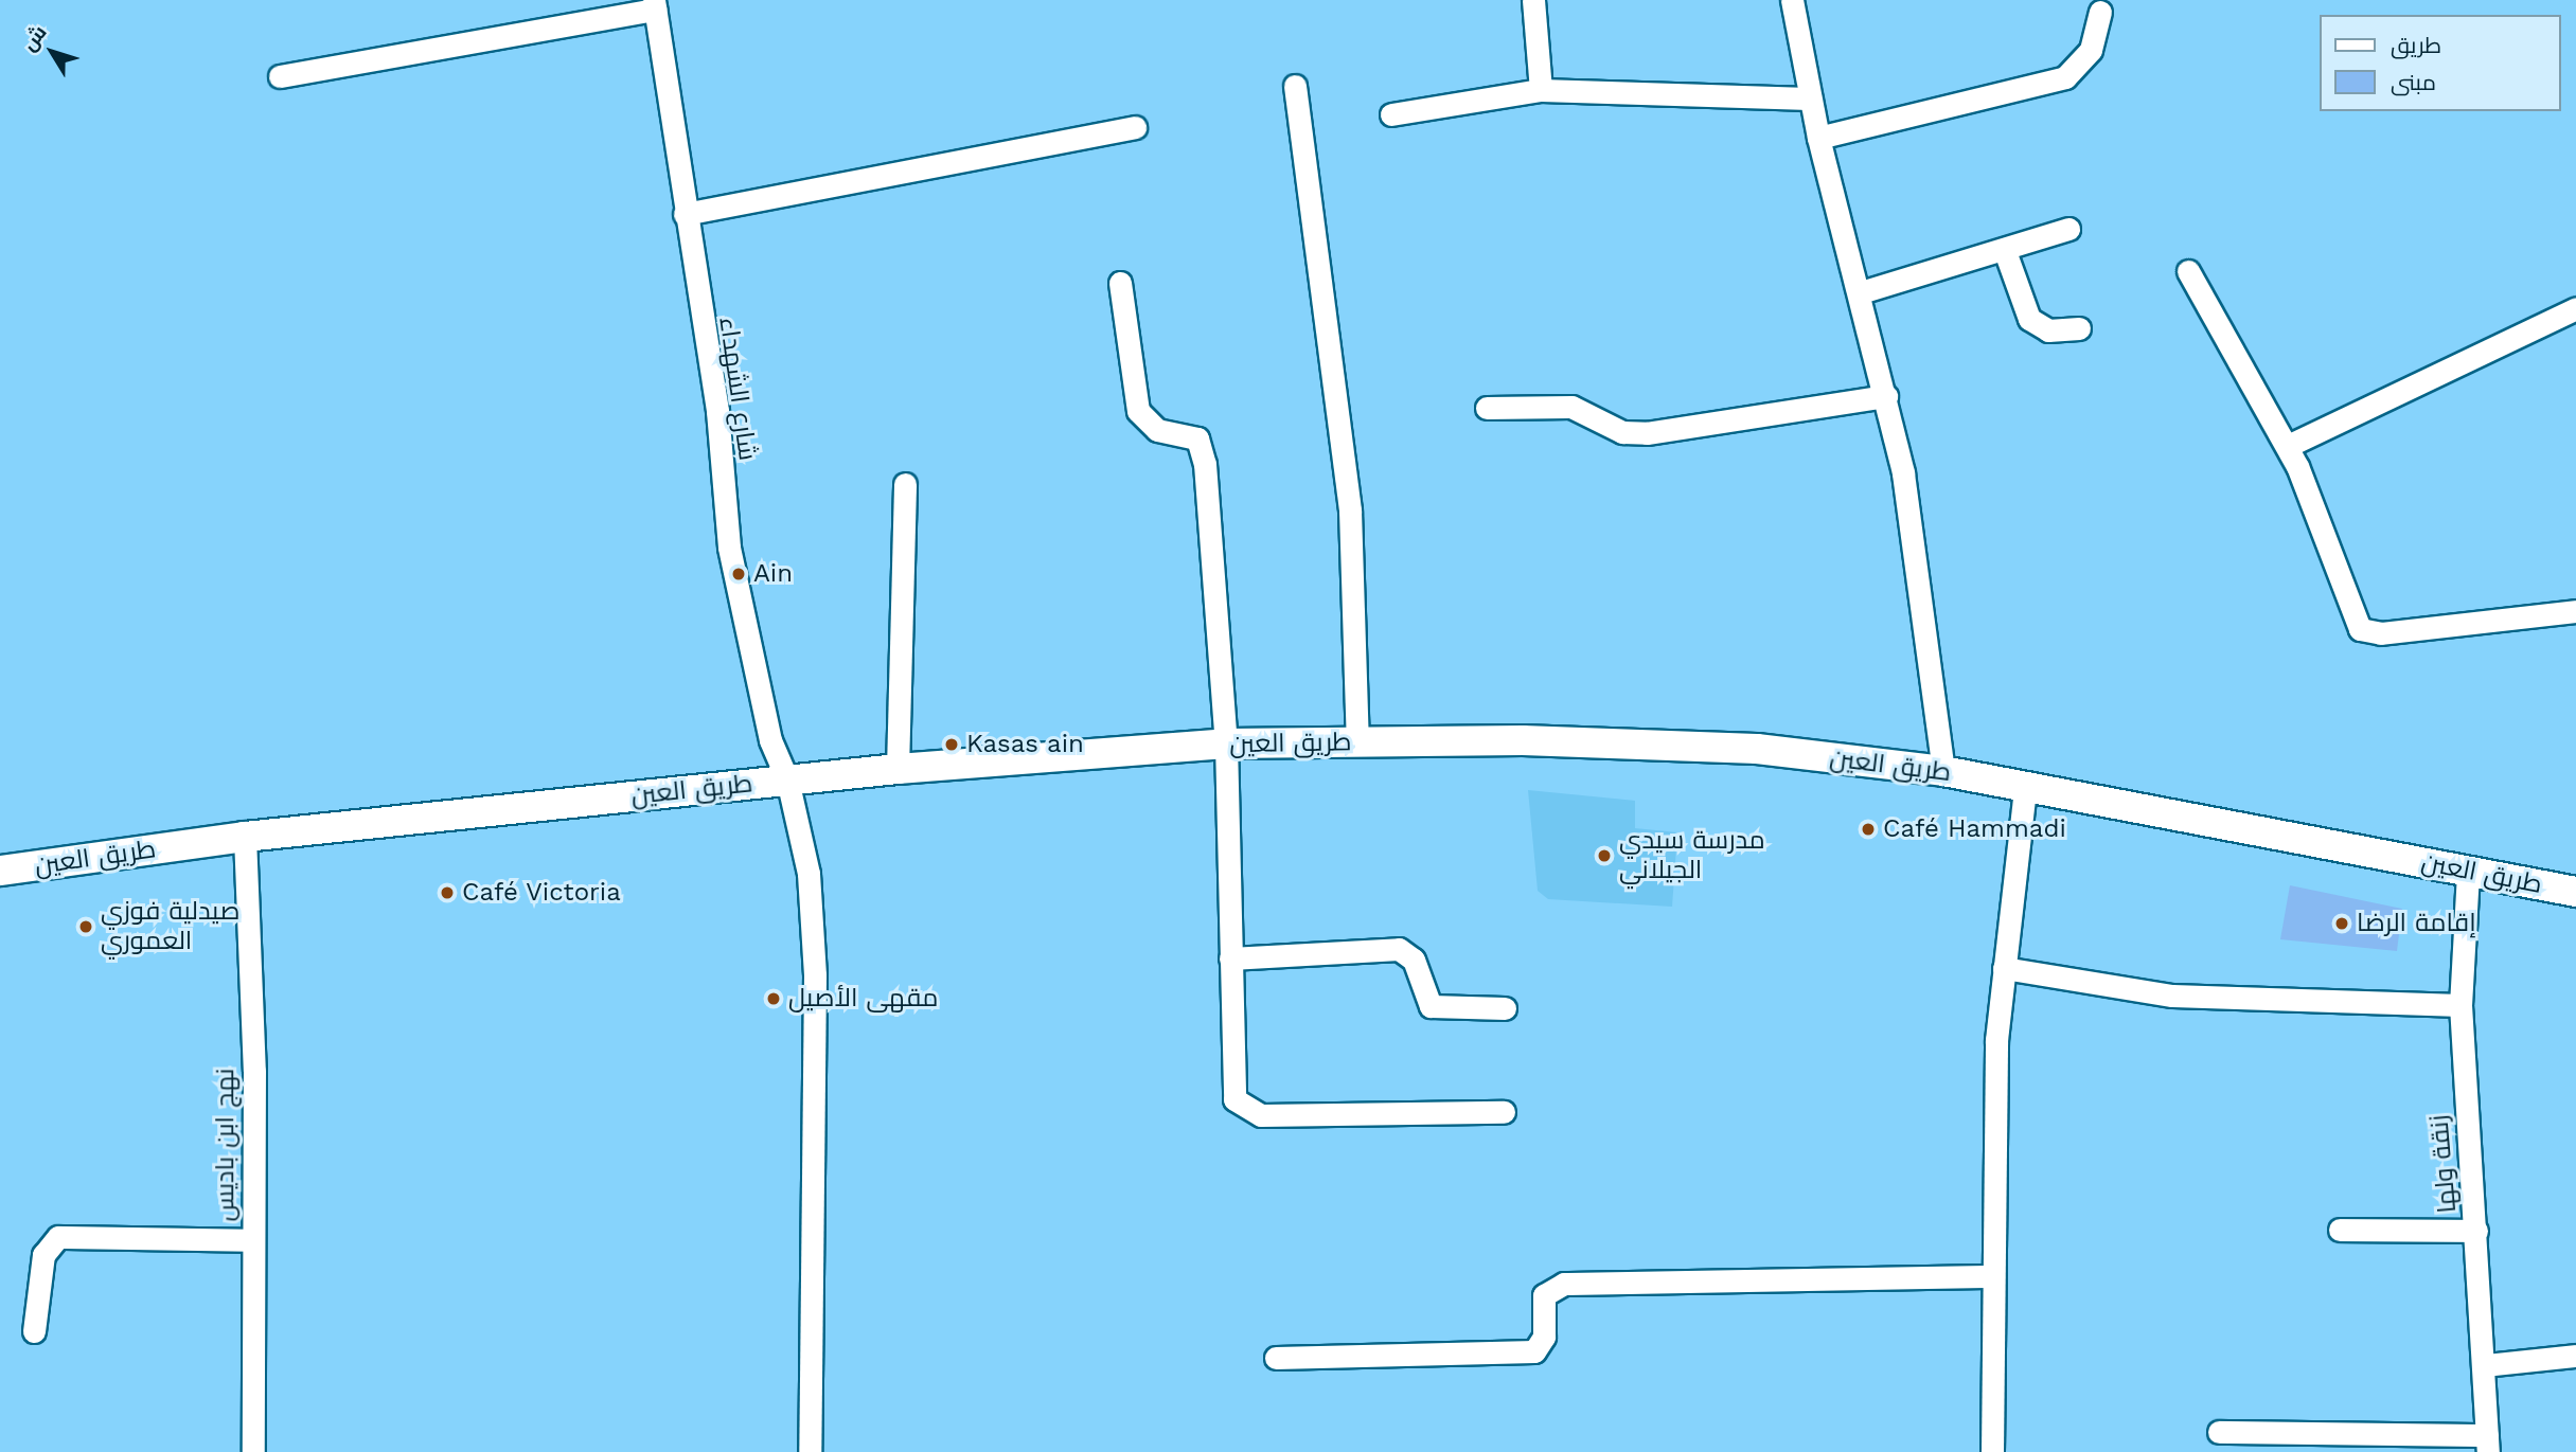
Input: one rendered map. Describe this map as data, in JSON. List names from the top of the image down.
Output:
{
  "streets": {
    "main road": ["طريق العين"],
    "street": ["شارع الشهداء", "نهج ابن باديس", "زنقة ولها"]
  },
  "crossings": [
    ["شارع الشهداء", "طريق العين"],
    ["طريق العين", "نهج ابن باديس"],
    ["طريق العين", "زنقة ولها"]
  ],
  "places": [
    "Ain",
    "Kasas ain",
    "Café Hammadi",
    "مدرسة سيدي الجيلاني",
    "Café Victoria",
    "إقامة الرضا",
    "صيدلية فوزي العموري",
    "مقهى الأصيل"
  ],
  "legend": ["طريق", "مبنى"],
  "north": "top left"
}
